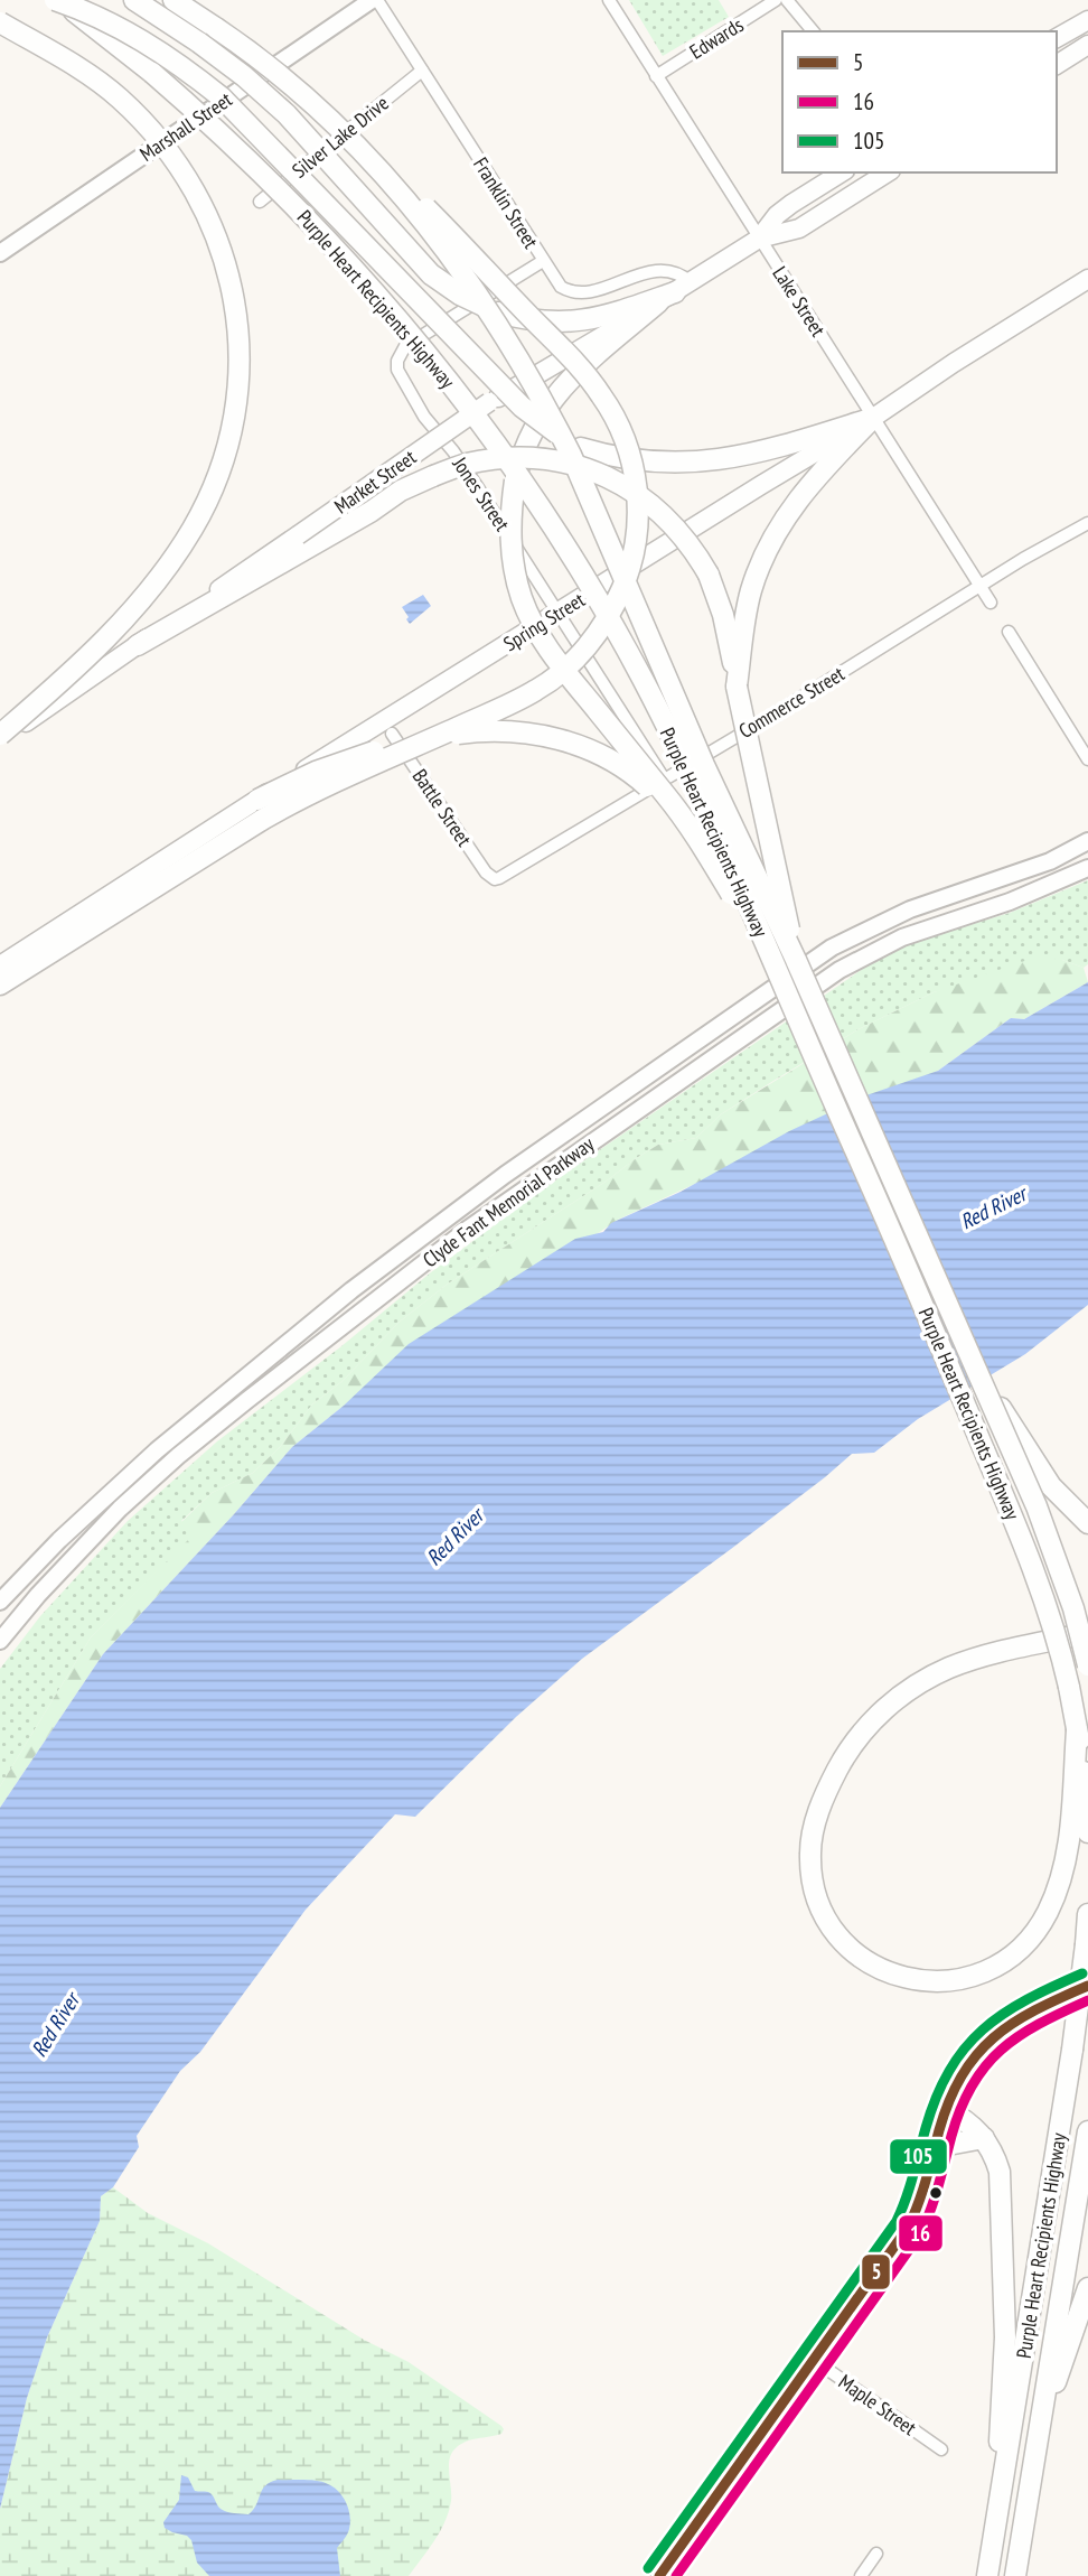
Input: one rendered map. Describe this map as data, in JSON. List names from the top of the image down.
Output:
{
  "streets": {
    "highway": ["Purple Heart Recipients Highway"],
    "main road": [
      "Marshall Street",
      "Market Street",
      "Spring Street",
      "Clyde Fant Memorial Parkway"
    ],
    "street": [
      "Edwards",
      "Silver Lake Drive",
      "Franklin Street",
      "Lake Street",
      "Jones Street",
      "Commerce Street",
      "Battle Street",
      "Maple Street"
    ]
  },
  "crossings": [
    ["Edwards", "Lake Street"],
    ["Marshall Street", "Franklin Street"],
    ["Silver Lake Drive", "Franklin Street"],
    ["Franklin Street", "Market Street"],
    ["Franklin Street", "Jones Street"],
    ["Lake Street", "Market Street"],
    ["Lake Street", "Spring Street"],
    ["Lake Street", "Commerce Street"],
    ["Jones Street", "Spring Street"],
    ["Jones Street", "Commerce Street"],
    ["Commerce Street", "Battle Street"]
  ],
  "water": ["Red River"],
  "lines": ["transit line 105", "transit line 5", "transit line 16"],
  "legend": ["5", "16", "105"]
}
